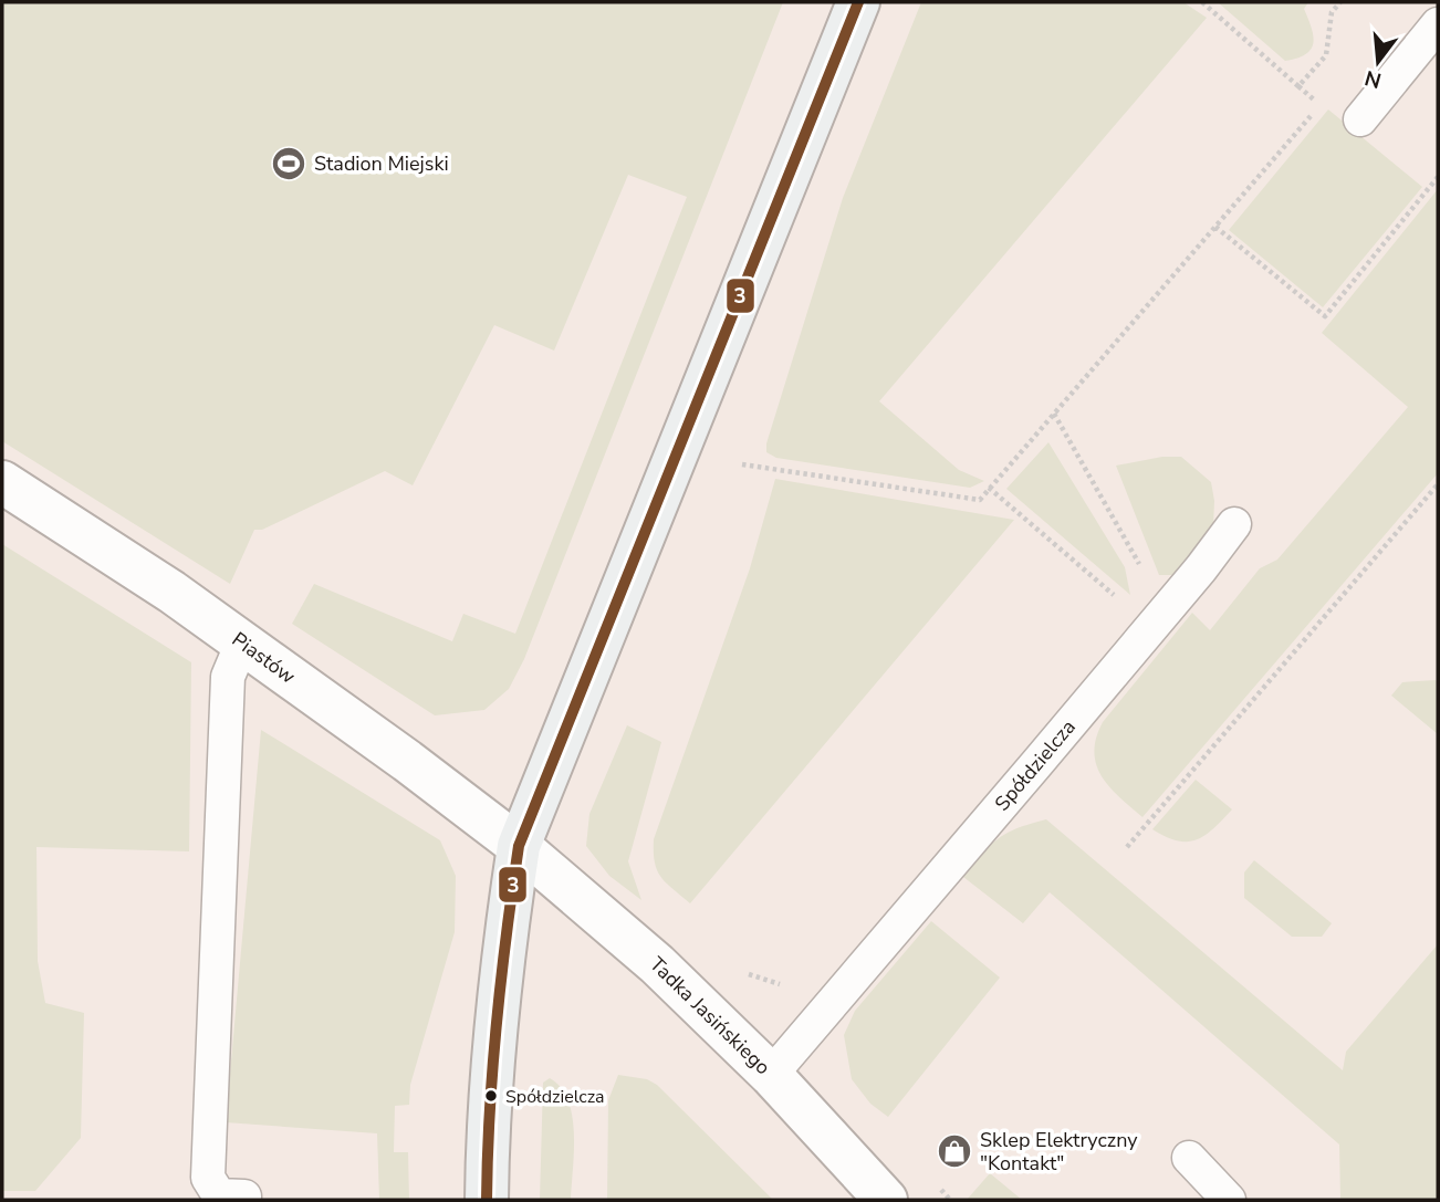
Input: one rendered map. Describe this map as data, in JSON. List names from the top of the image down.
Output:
{
  "streets": {
    "street": ["Piastów", "Tadka Jasińskiego"],
    "lane": ["Spółdzielcza"]
  },
  "crossings": [
    ["Piastów", "Tadka Jasińskiego"],
    ["Spółdzielcza", "Tadka Jasińskiego"]
  ],
  "places": {
    "sports": ["Stadion Miejski"],
    "other": ["Spółdzielcza"],
    "shop": ["Sklep Elektryczny \"Kontakt\""]
  },
  "lines": ["transit line 3"],
  "north": "bottom"
}
